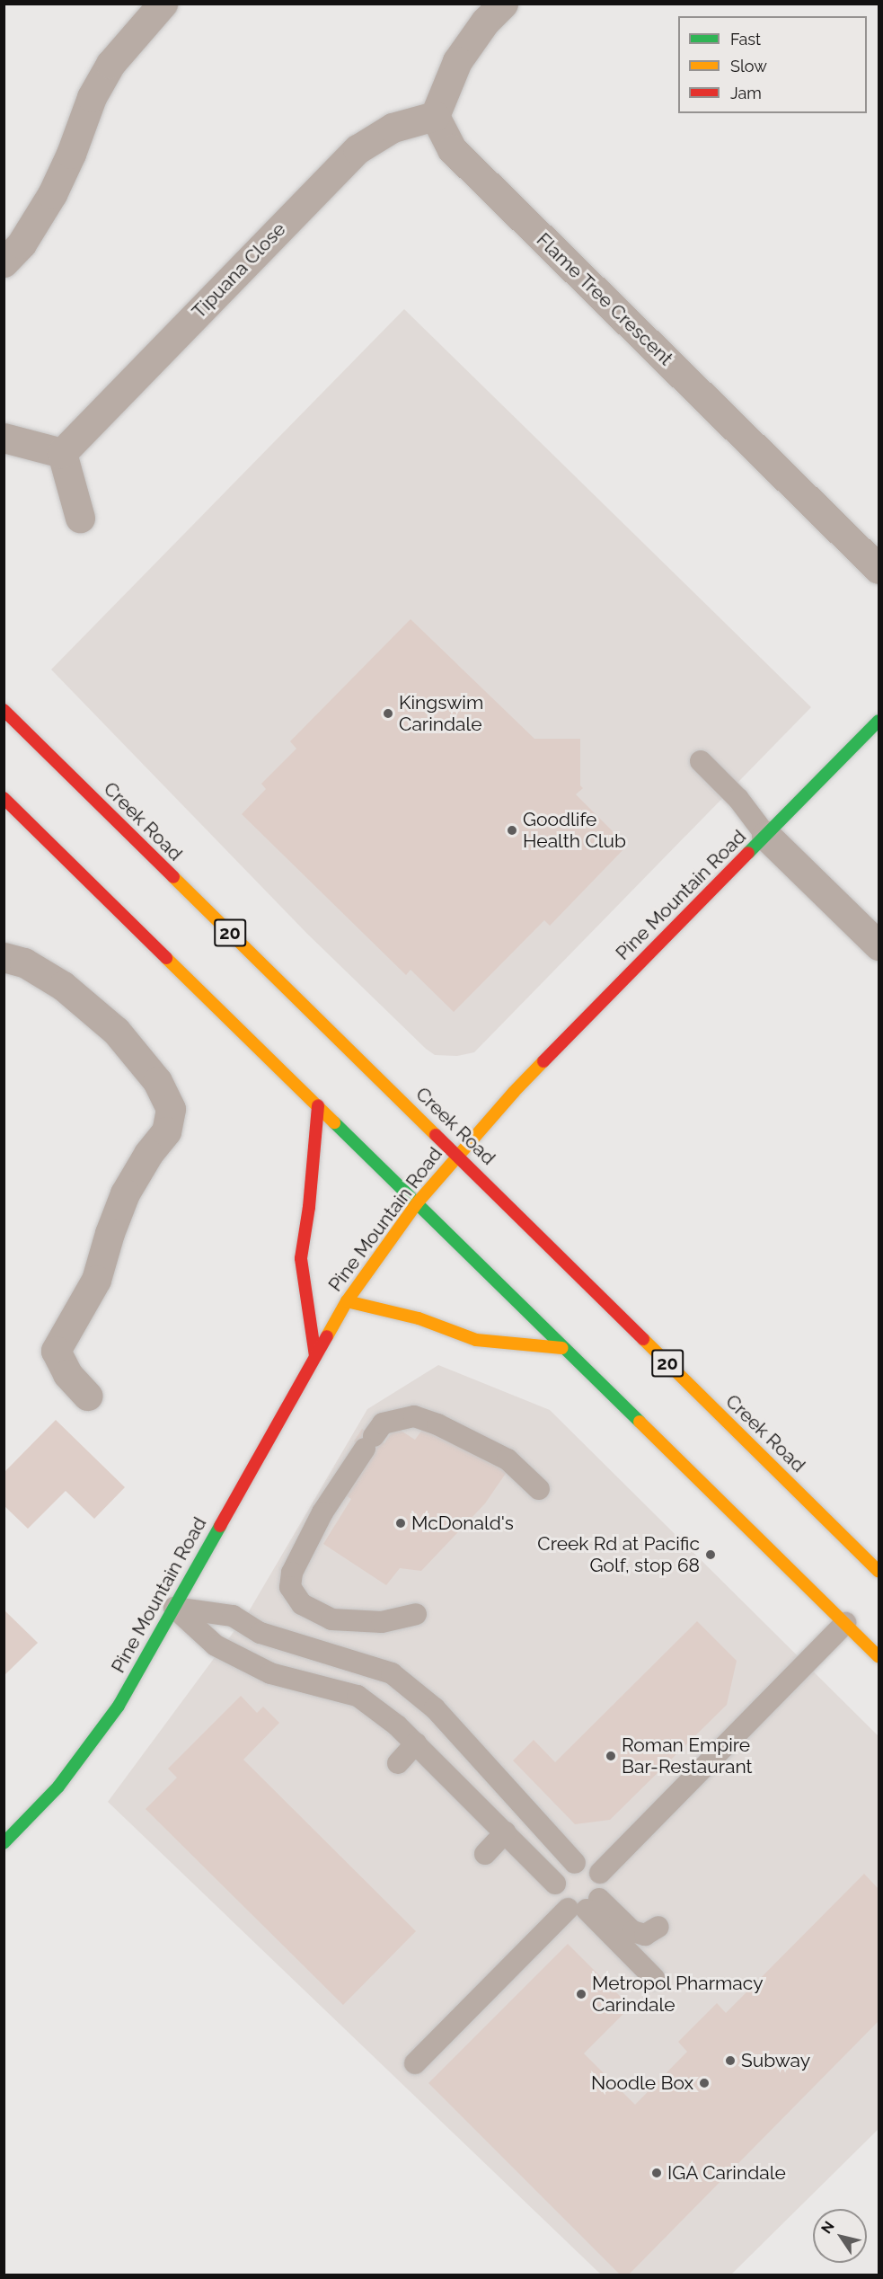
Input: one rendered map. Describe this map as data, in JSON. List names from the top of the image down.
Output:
{
  "streets": {
    "main road": ["Creek Road", "Pine Mountain Road", "20"],
    "street": ["Tipuana Close", "Flame Tree Crescent"]
  },
  "crossings": [
    ["Tipuana Close", "Flame Tree Crescent"],
    ["Creek Road", "Pine Mountain Road"]
  ],
  "places": [
    "Kingswim Carindale",
    "Goodlife Health Club",
    "McDonald's",
    "Creek Rd at Pacific Golf, stop 68",
    "Roman Empire Bar-Restaurant",
    "Metropol Pharmacy Carindale",
    "Subway",
    "Noodle Box",
    "IGA Carindale"
  ],
  "legend": ["Fast", "Slow", "Jam"],
  "north": "top left"
}
